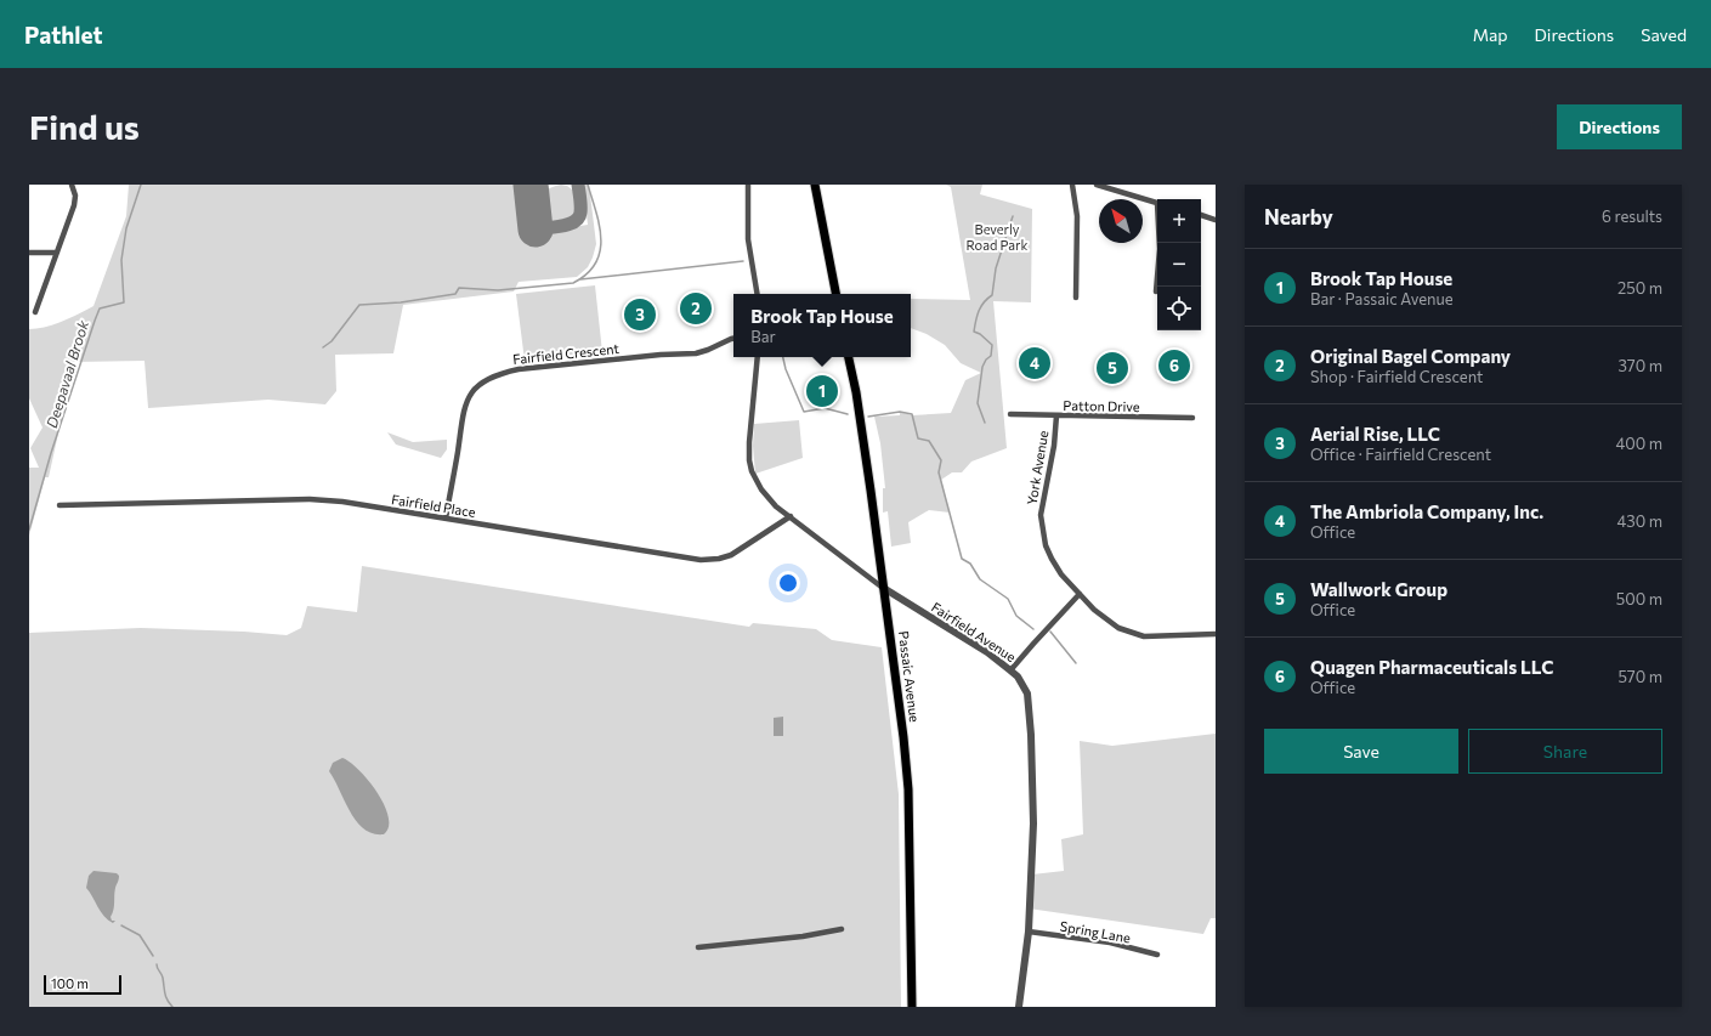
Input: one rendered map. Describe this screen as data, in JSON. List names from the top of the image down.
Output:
{
  "streets": {
    "main road": ["Passaic Avenue"],
    "street": [
      "Fairfield Crescent",
      "Patton Drive",
      "York Avenue",
      "Fairfield Place",
      "Fairfield Avenue",
      "Spring Lane"
    ]
  },
  "crossings": [
    ["Fairfield Crescent", "Fairfield Place"],
    ["Patton Drive", "York Avenue"],
    ["Fairfield Place", "Fairfield Avenue"],
    ["Fairfield Avenue", "Passaic Avenue"],
    ["Fairfield Avenue", "Spring Lane"]
  ],
  "water": ["Deepavaal Brook"],
  "parks": ["Beverly Road Park"],
  "scale_bar": "100 m",
  "north": "top left",
  "page": {
    "header": "Pathlet",
    "nav": ["Map", "Directions", "Saved"],
    "buttons": [
      "Directions",
      ["Save", "Share"]
    ],
    "title": "Find us",
    "heading": ["Nearby", "6 results"],
    "map_buttons": ["+", "−"],
    "list": [
      {
        "mark": "1",
        "name": "Brook Tap House",
        "note": "Bar · Passaic Avenue",
        "value": "250 m"
      },
      {
        "mark": "2",
        "name": "Original Bagel Company",
        "note": "Shop · Fairfield Crescent",
        "value": "370 m"
      },
      {
        "mark": "3",
        "name": "Aerial Rise, LLC",
        "note": "Office · Fairfield Crescent",
        "value": "400 m"
      },
      {
        "mark": "4",
        "name": "The Ambriola Company, Inc.",
        "note": "Office",
        "value": "430 m"
      },
      {
        "mark": "5",
        "name": "Wallwork Group",
        "note": "Office",
        "value": "500 m"
      },
      {
        "mark": "6",
        "name": "Quagen Pharmaceuticals LLC",
        "note": "Office",
        "value": "570 m"
      }
    ],
    "pins": [
      "2",
      "3",
      "4",
      "6",
      "5",
      "1"
    ],
    "popup": ["Brook Tap House", "Bar"],
    "scale": "100 m"
  }
}
